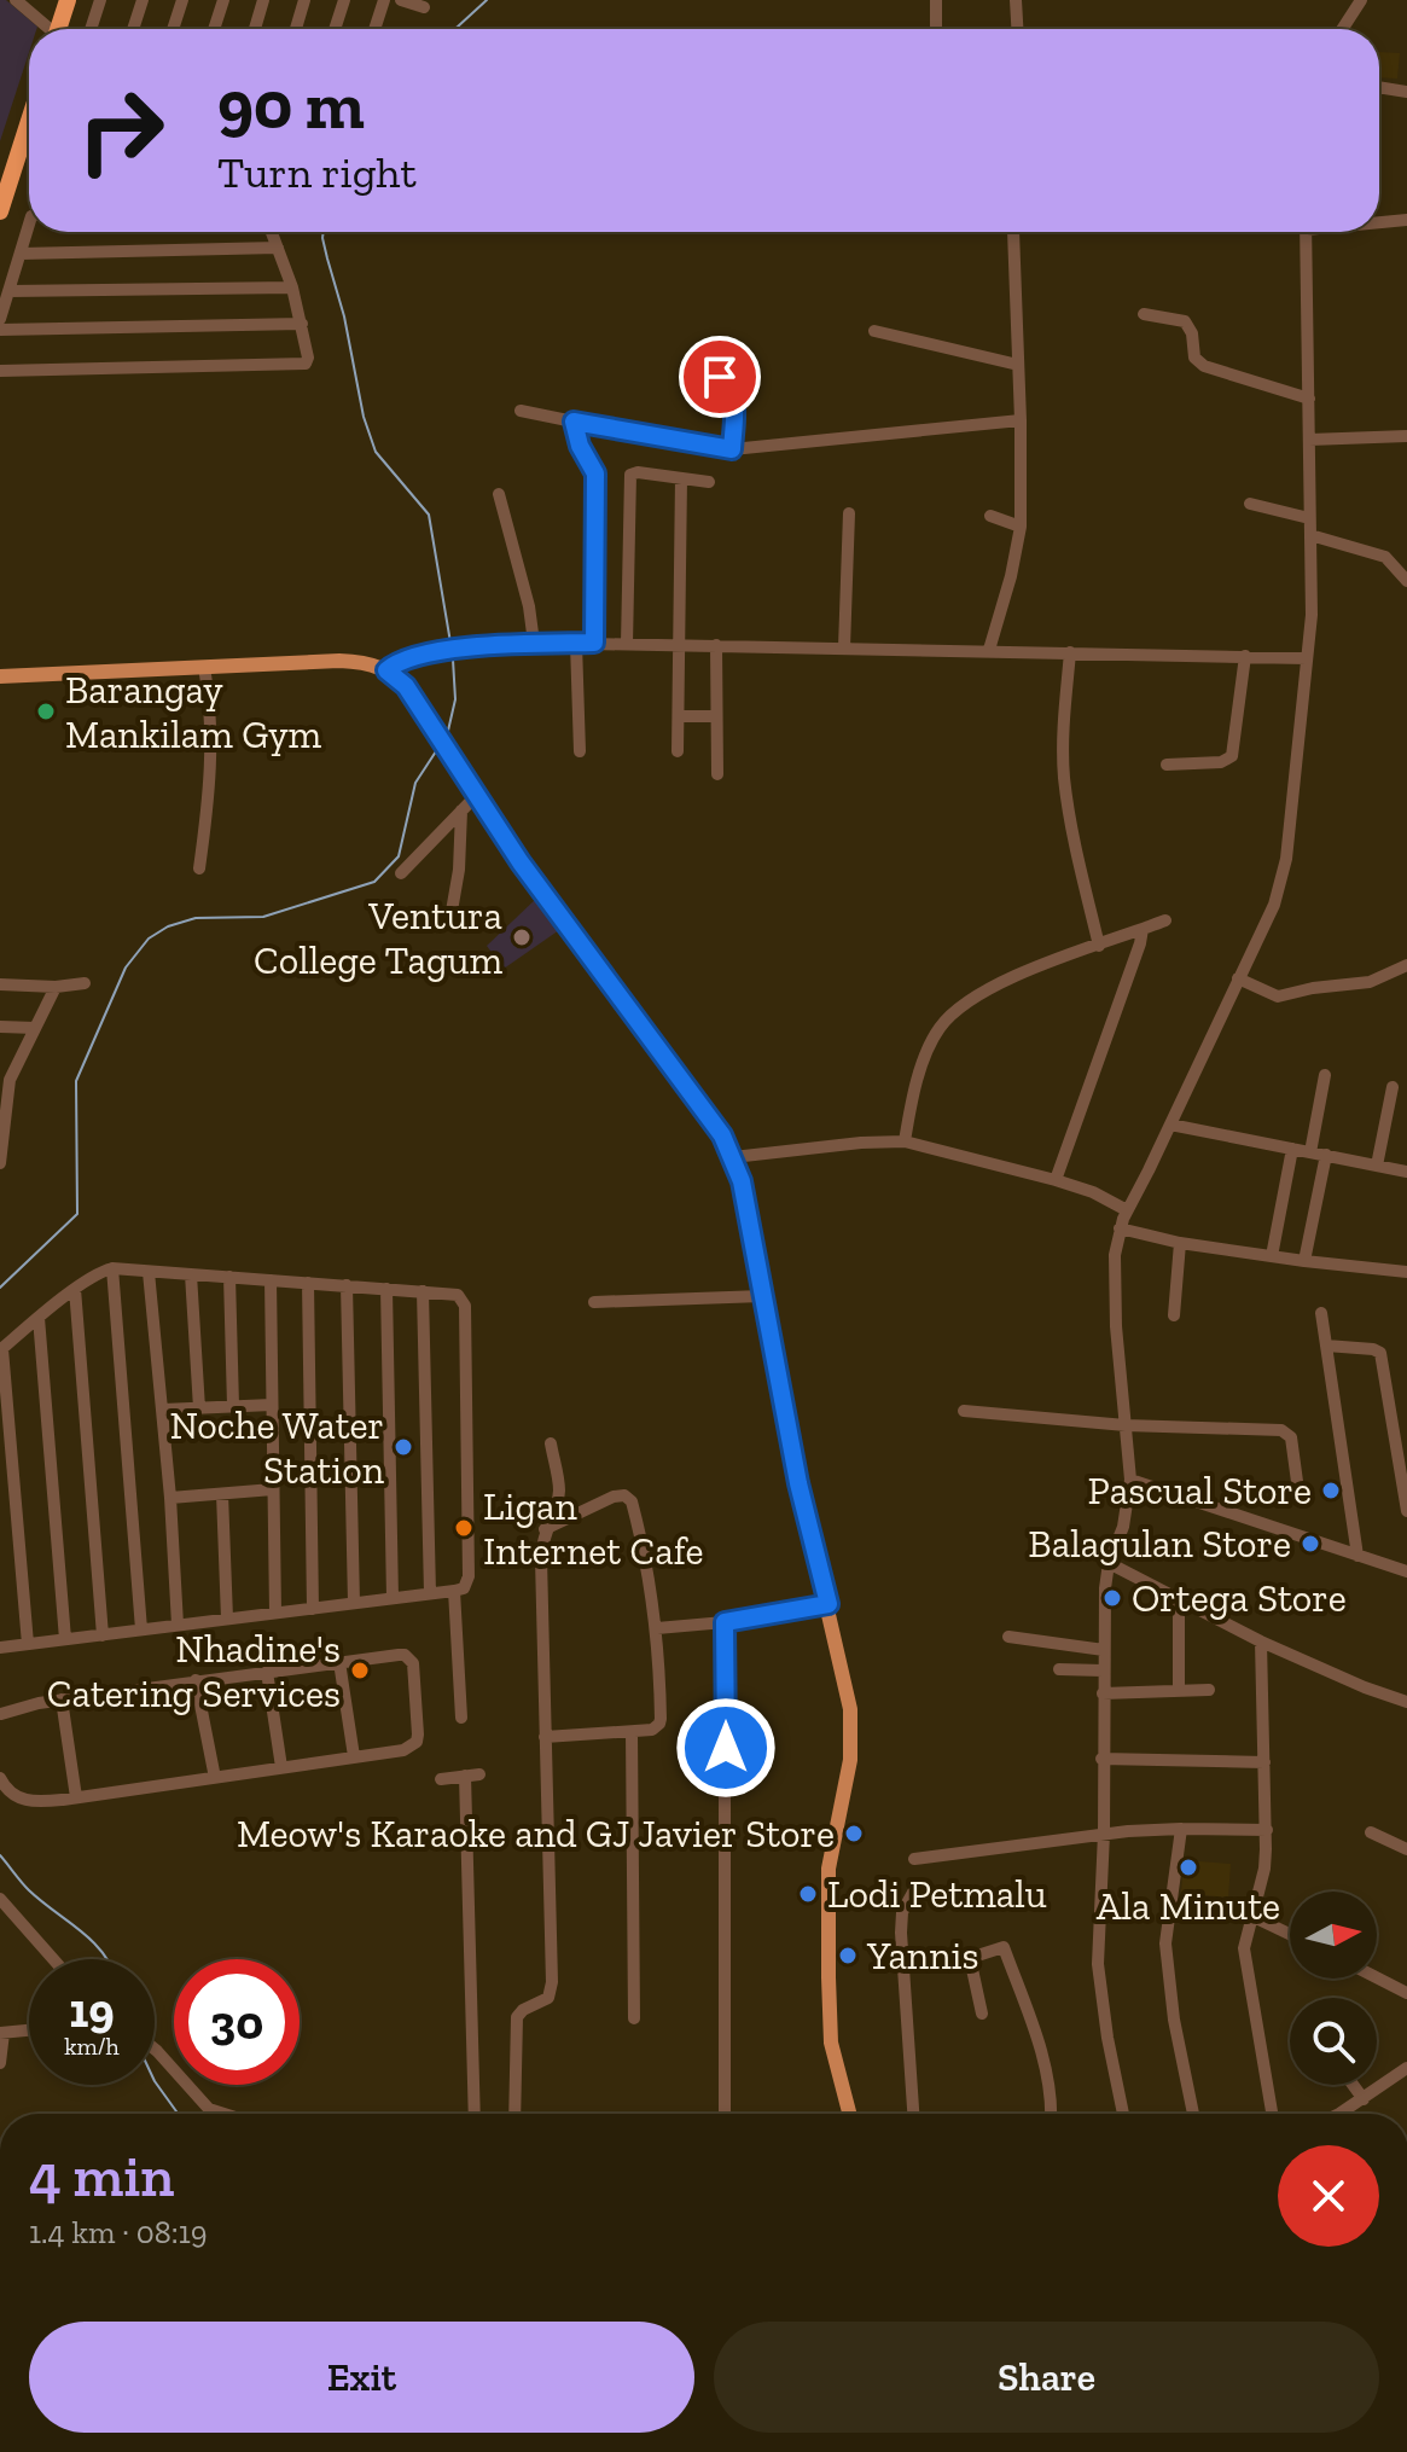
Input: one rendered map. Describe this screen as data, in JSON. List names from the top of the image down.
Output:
{
  "places": [
    "Barangay Mankilam Gym",
    "Ventura College Tagum",
    "Noche Water Station",
    "Pascual Store",
    "Ligan Internet Cafe",
    "Balagulan Store",
    "Ortega Store",
    "Nhadine's Catering Services",
    "Meow's Karaoke and GJ Javier Store",
    "Ala Minute",
    "Lodi Petmalu",
    "Yannis"
  ],
  "north": "right",
  "page": {
    "turn": ["90 m", "Turn right"],
    "speed": "19 km/h",
    "limit": "30",
    "heading": ["4 min", "1.4 km · 08:19"],
    "buttons": ["Exit", "Share"]
  }
}
